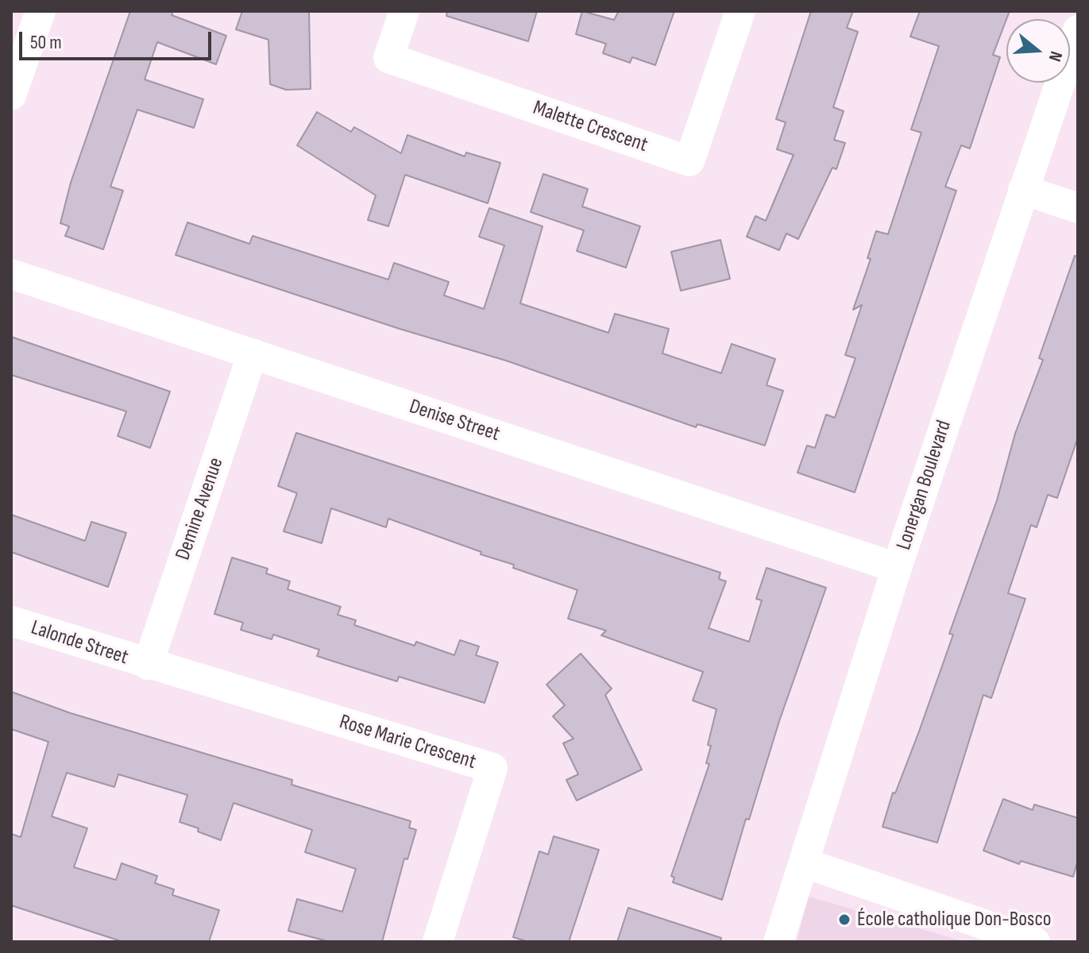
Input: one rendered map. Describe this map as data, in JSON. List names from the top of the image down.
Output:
{
  "streets": {
    "street": [
      "Malette Crescent",
      "Denise Street",
      "Lonergan Boulevard",
      "Demine Avenue",
      "Lalonde Street",
      "Rose Marie Crescent"
    ]
  },
  "crossings": [
    ["Denise Street", "Lonergan Boulevard"],
    ["Denise Street", "Demine Avenue"],
    ["Demine Avenue", "Lalonde Street"],
    ["Demine Avenue", "Rose Marie Crescent"],
    ["Lalonde Street", "Rose Marie Crescent"]
  ],
  "places": ["École catholique Don-Bosco"],
  "scale_bar": "50 m",
  "north": "right"
}
